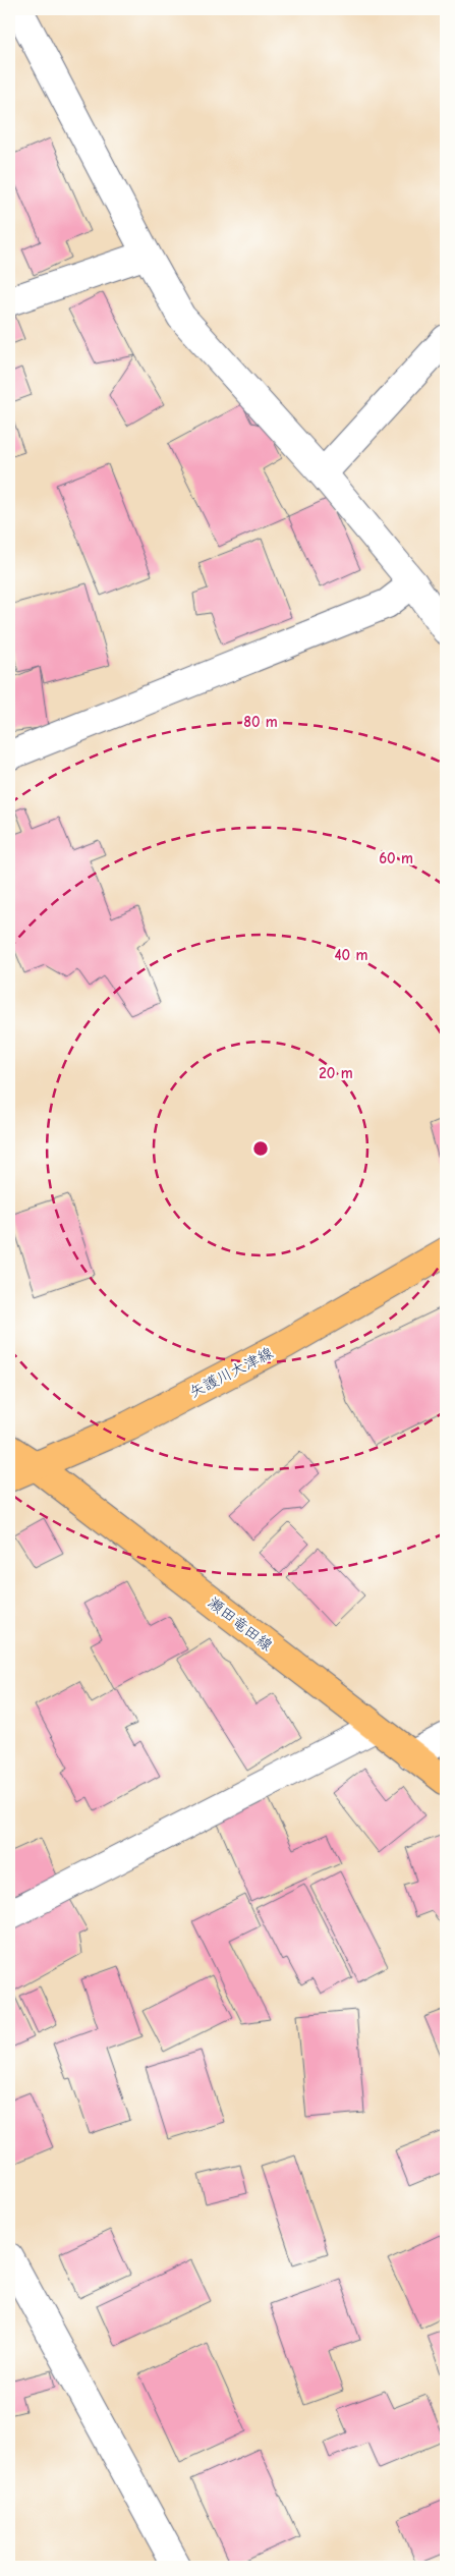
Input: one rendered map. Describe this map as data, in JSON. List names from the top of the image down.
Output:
{
  "streets": {
    "main road": ["矢護川大津線", "瀬田竜田線"]
  },
  "crossings": [
    ["矢護川大津線", "瀬田竜田線"]
  ],
  "rings": [
    "80 m",
    "60 m",
    "40 m",
    "20 m"
  ]
}
